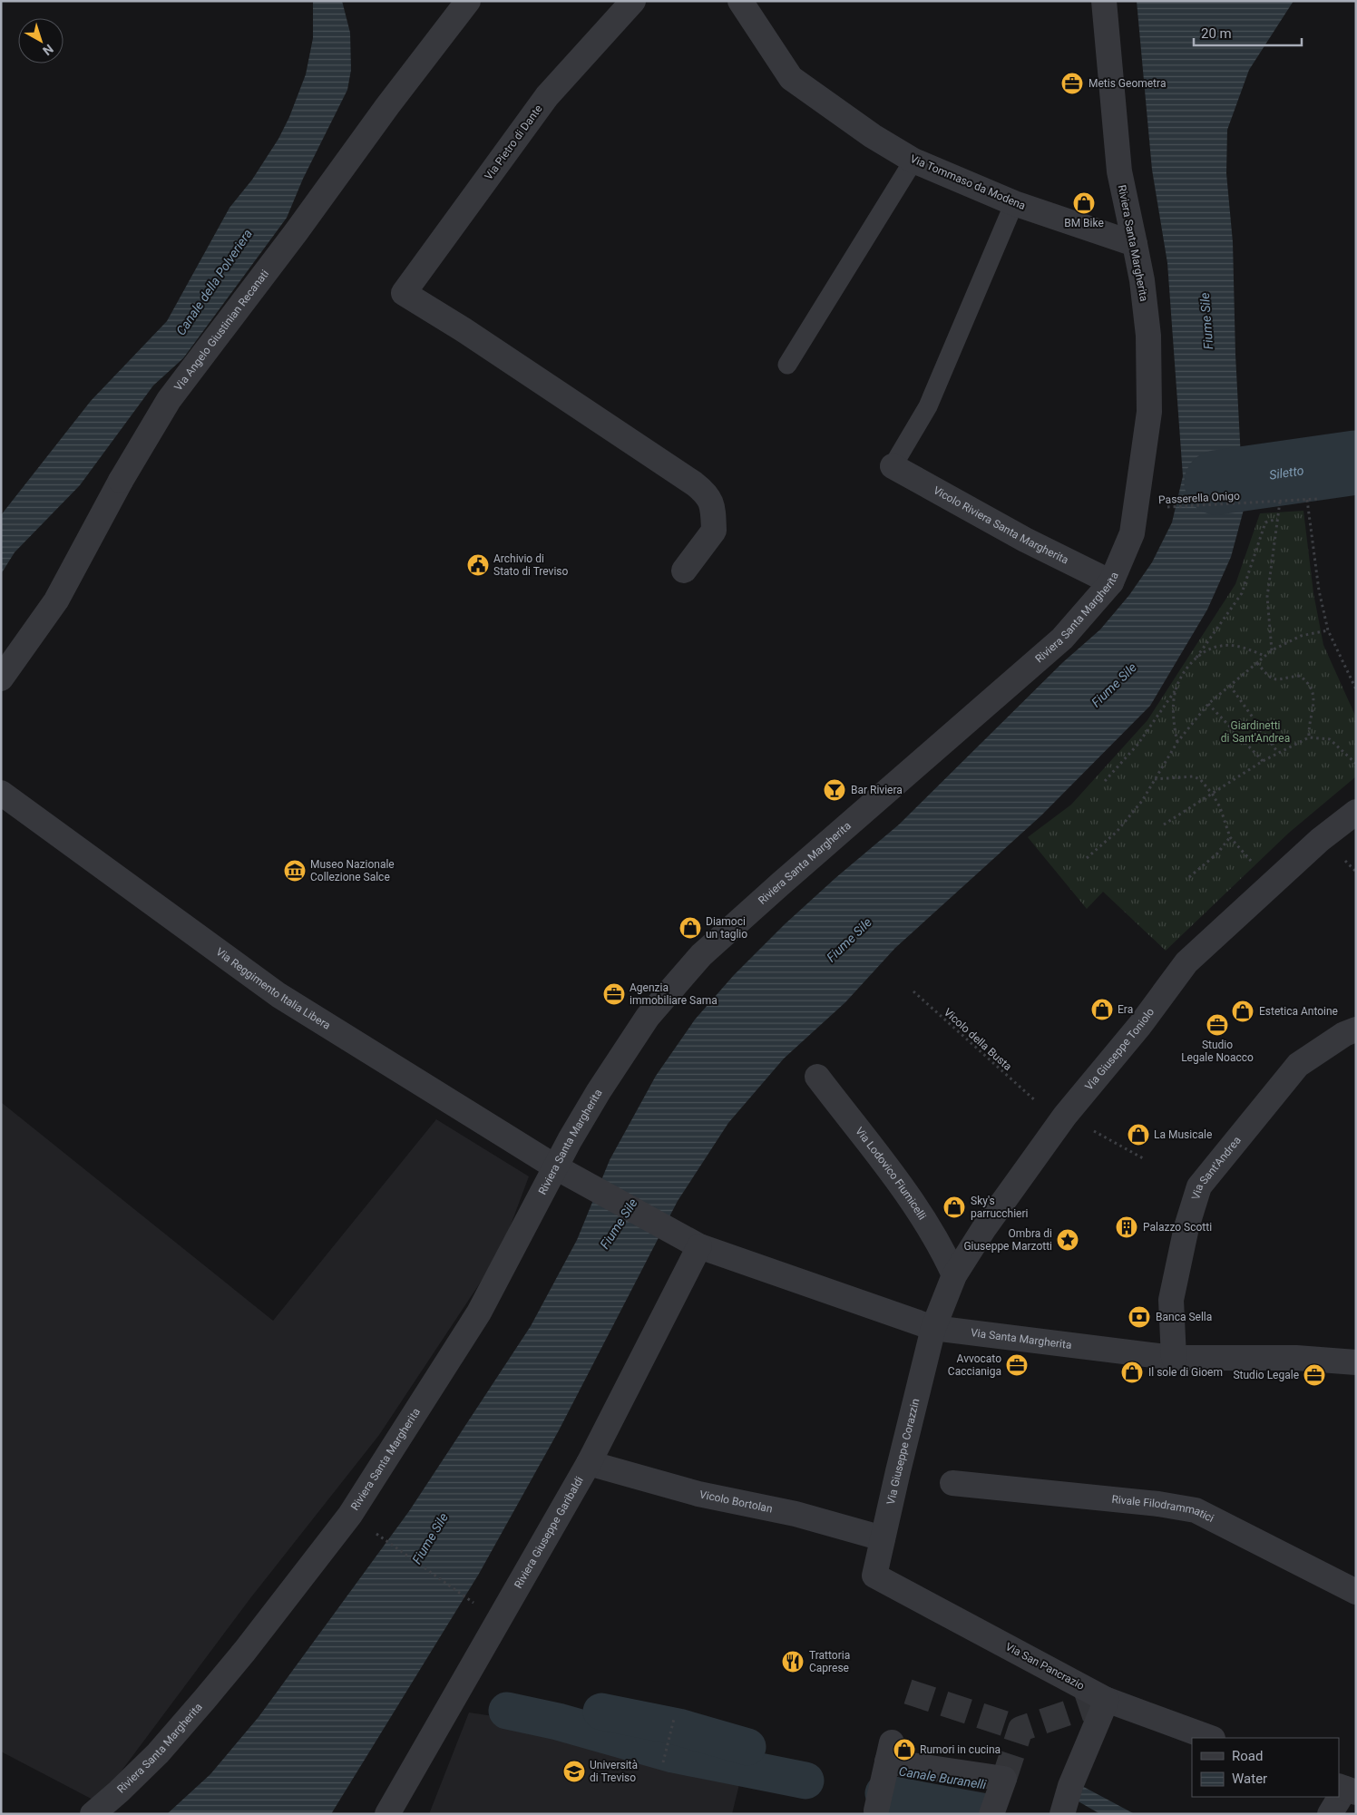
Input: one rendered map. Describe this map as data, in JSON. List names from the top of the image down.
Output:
{
  "streets": {
    "street": [
      "Via Pietro di Dante",
      "Via Tommaso da Modena",
      "Riviera Santa Margherita",
      "Via Angelo Giustinian Recanati",
      "Vicolo Riviera Santa Margherita",
      "Via Reggimento Italia Libera",
      "Via Giuseppe Toniolo",
      "Via Sant'Andrea",
      "Via Lodovico Fiumicelli",
      "Via Santa Margherita",
      "Via Giuseppe Corazzin",
      "Vicolo Bortolan",
      "Rivale Filodrammatici",
      "Riviera Giuseppe Garibaldi",
      "Via San Pancrazio"
    ],
    "path": ["Passerella Onigo", "Vicolo della Busta"]
  },
  "crossings": [
    ["Via Tommaso da Modena", "Riviera Santa Margherita"],
    ["Riviera Santa Margherita", "Passerella Onigo"],
    ["Riviera Santa Margherita", "Vicolo Riviera Santa Margherita"],
    ["Riviera Santa Margherita", "Via Reggimento Italia Libera"],
    ["Via Reggimento Italia Libera", "Via Santa Margherita"],
    ["Via Giuseppe Toniolo", "Via Lodovico Fiumicelli"],
    ["Via Giuseppe Toniolo", "Via Santa Margherita"],
    ["Via Giuseppe Toniolo", "Via Giuseppe Corazzin"],
    ["Via Sant'Andrea", "Via Santa Margherita"],
    ["Via Santa Margherita", "Via Giuseppe Corazzin"],
    ["Via Santa Margherita", "Riviera Giuseppe Garibaldi"],
    ["Via Giuseppe Corazzin", "Vicolo Bortolan"],
    ["Via Giuseppe Corazzin", "Via San Pancrazio"],
    ["Vicolo Bortolan", "Riviera Giuseppe Garibaldi"]
  ],
  "water": [
    "Canale della Polveriera",
    "Fiume Sile",
    "Siletto",
    "Canale Buranelli"
  ],
  "parks": ["Giardinetti di Sant'Andrea"],
  "places": {
    "office": [
      "Metis Geometra",
      "Agenzia immobiliare Sama",
      "Studio Legale Noacco",
      "Avvocato Caccianiga",
      "Studio Legale"
    ],
    "shop": [
      "BM Bike",
      "Diamoci un taglio",
      "Era",
      "Estetica Antoine",
      "La Musicale",
      "Sky's parrucchieri",
      "Il sole di Gioem",
      "Rumori in cucina"
    ],
    "public building": ["Archivio di Stato di Treviso"],
    "bar": ["Bar Riviera"],
    "museum": ["Museo Nazionale Collezione Salce"],
    "building": ["Palazzo Scotti"],
    "place": ["Ombra di Giuseppe Marzotti"],
    "bank": ["Banca Sella"],
    "restaurant": ["Trattoria Caprese"],
    "school or university": ["Università di Treviso"]
  },
  "legend": ["Road", "Water"],
  "scale_bar": "20 m",
  "north": "bottom right"
}
